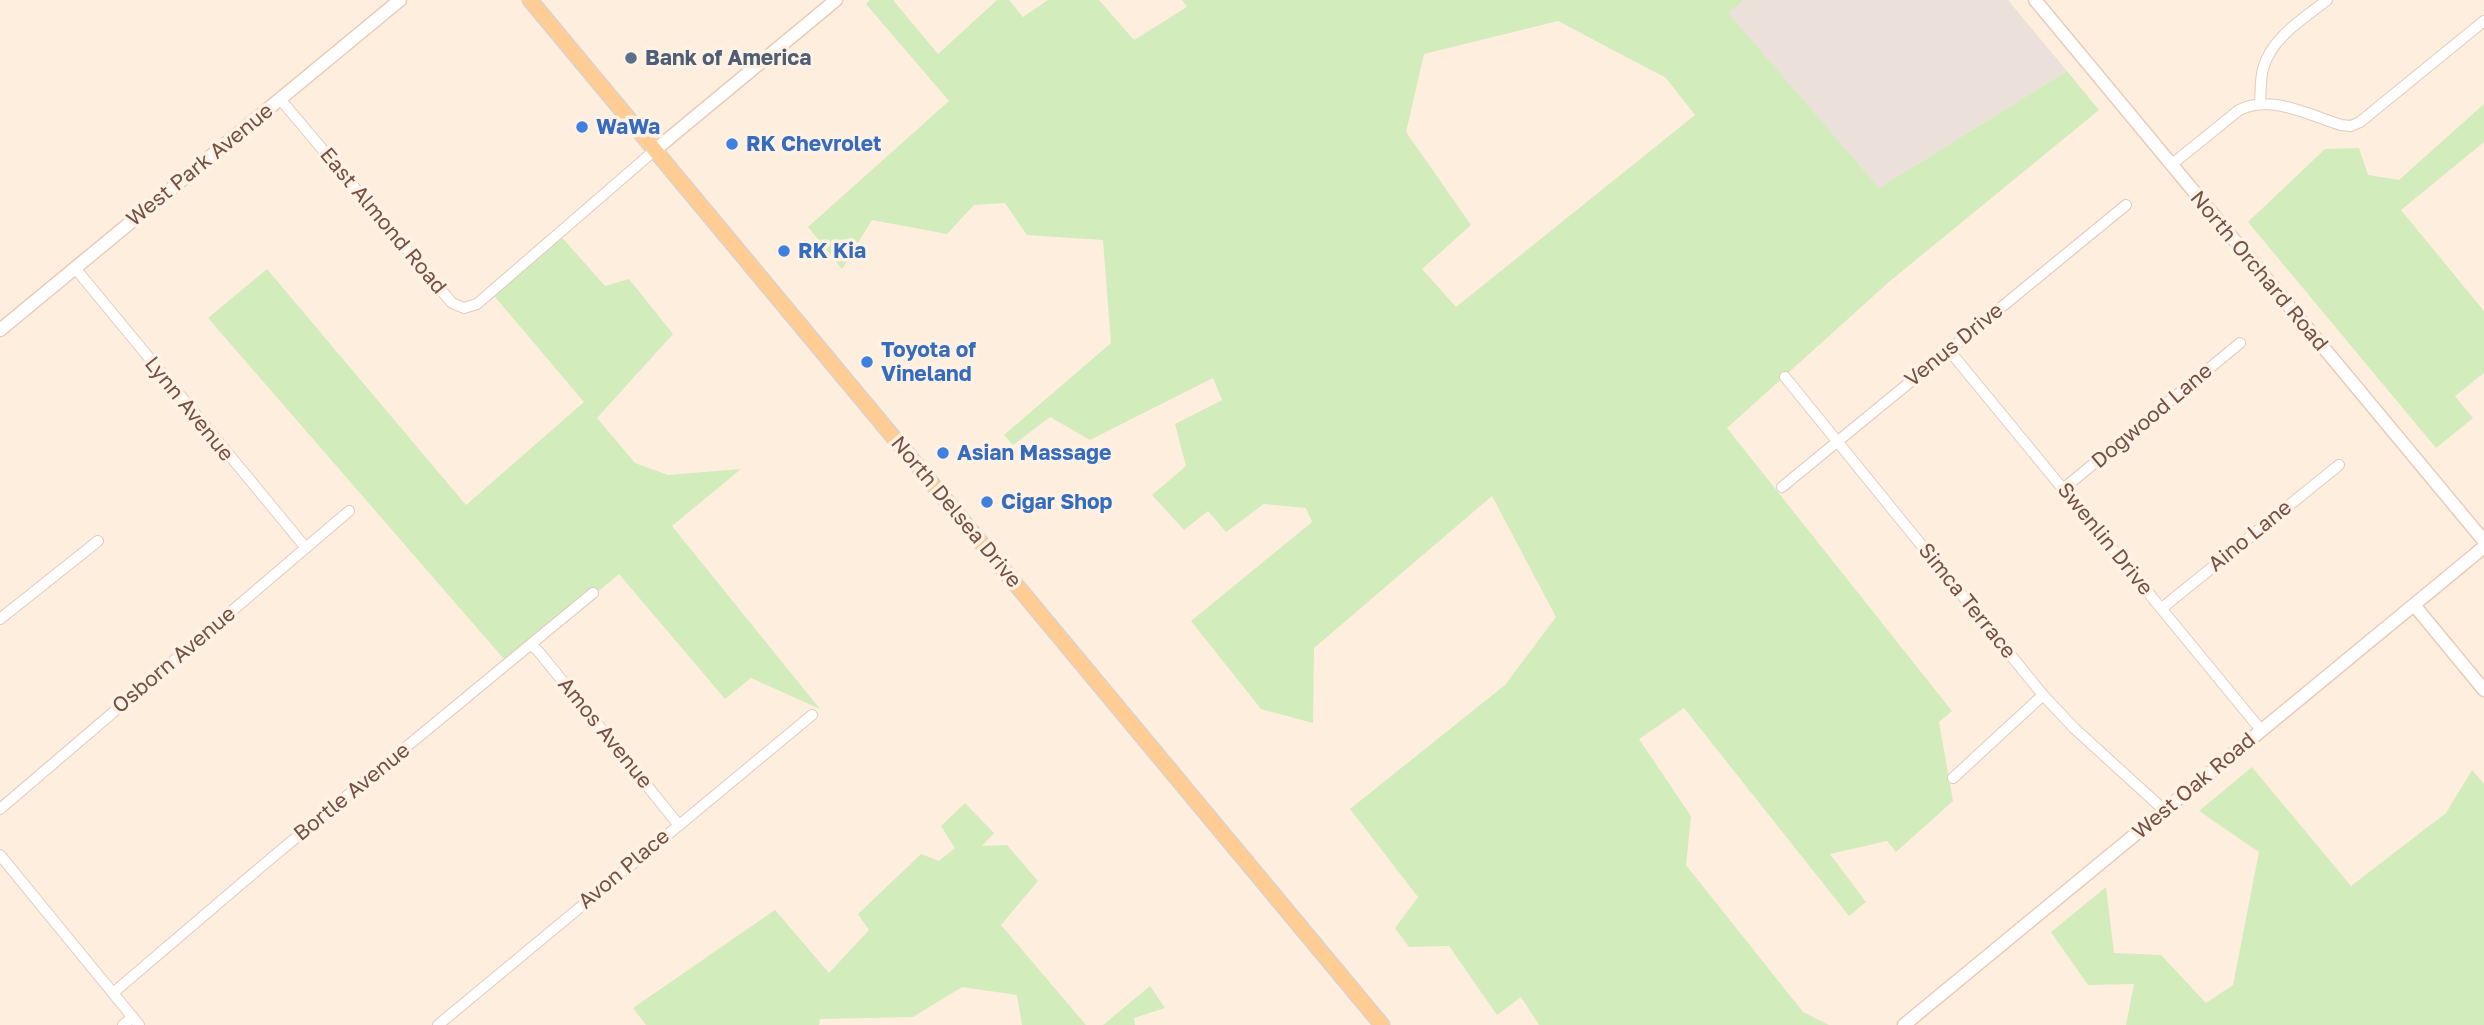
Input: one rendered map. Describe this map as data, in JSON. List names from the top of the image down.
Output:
{
  "streets": {
    "main road": ["North Delsea Drive"],
    "street": [
      "West Park Avenue",
      "East Almond Road",
      "North Orchard Road",
      "Venus Drive",
      "Lynn Avenue",
      "Dogwood Lane",
      "Aino Lane",
      "Swenlin Drive",
      "Simca Terrace",
      "Osborn Avenue",
      "Amos Avenue",
      "West Oak Road",
      "Bortle Avenue",
      "Avon Place"
    ]
  },
  "crossings": [
    ["West Park Avenue", "East Almond Road"],
    ["West Park Avenue", "Lynn Avenue"],
    ["East Almond Road", "North Delsea Drive"],
    ["Venus Drive", "Swenlin Drive"],
    ["Venus Drive", "Simca Terrace"],
    ["Lynn Avenue", "Osborn Avenue"],
    ["Dogwood Lane", "Swenlin Drive"],
    ["Aino Lane", "Swenlin Drive"],
    ["Swenlin Drive", "West Oak Road"],
    ["Simca Terrace", "West Oak Road"],
    ["Amos Avenue", "Bortle Avenue"],
    ["Amos Avenue", "Avon Place"]
  ],
  "places": [
    "Bank of America",
    "WaWa",
    "RK Chevrolet",
    "RK Kia",
    "Toyota of Vineland",
    "Asian Massage",
    "Cigar Shop"
  ]
}
